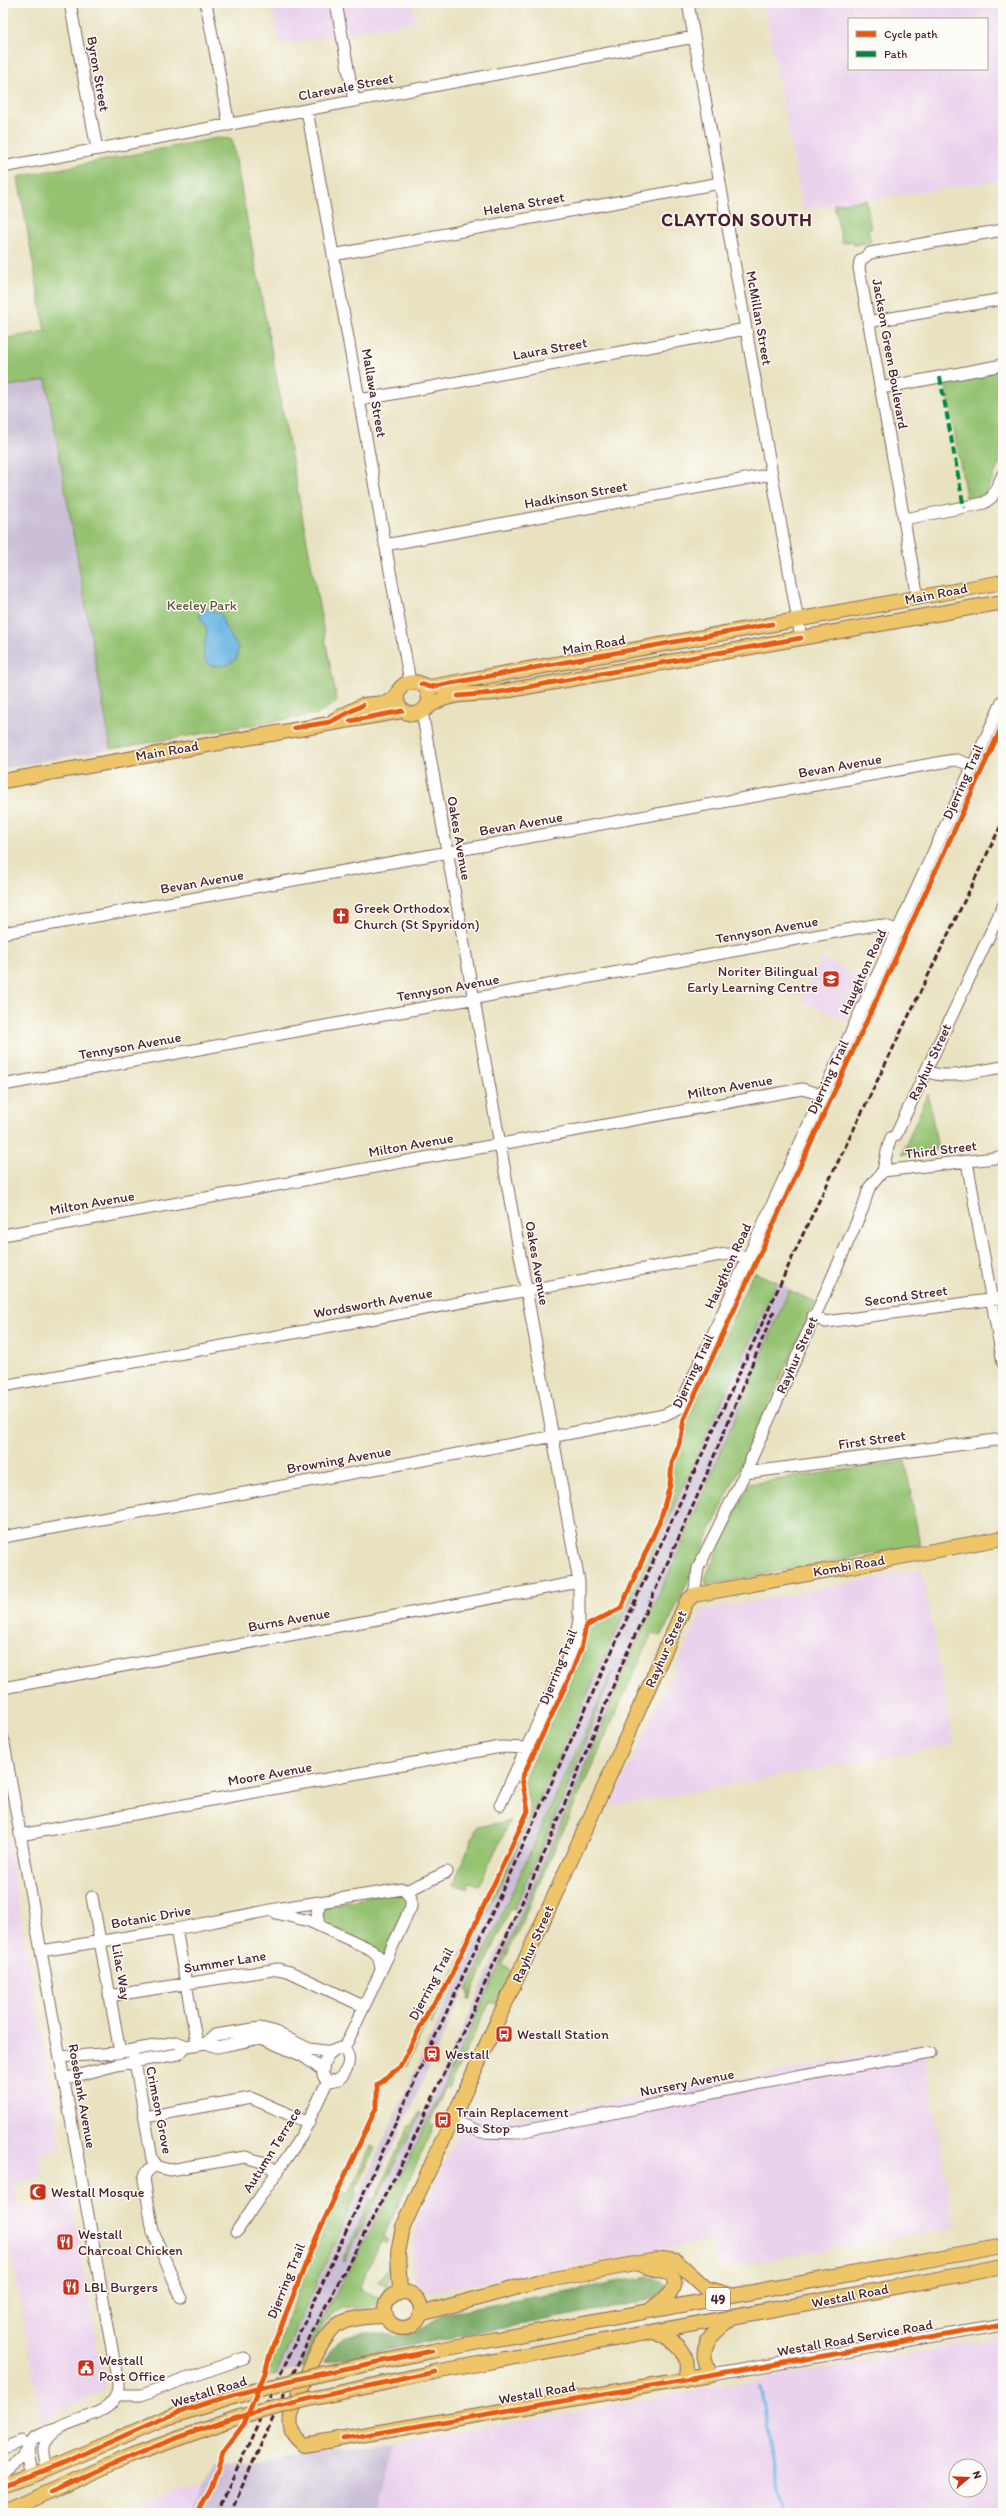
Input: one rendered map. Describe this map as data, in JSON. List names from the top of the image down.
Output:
{
  "streets": {
    "main road": [
      "Main Road",
      "Rayhur Street",
      "Kombi Road",
      "Westall Road",
      "49"
    ],
    "street": [
      "Byron Street",
      "Clarevale Street",
      "Helena Street",
      "McMillan Street",
      "Laura Street",
      "Jackson Green Boulevard",
      "Mallawa Street",
      "Hadkinson Street",
      "Bevan Avenue",
      "Oakes Avenue",
      "Tennyson Avenue",
      "Haughton Road",
      "Milton Avenue",
      "Third Street",
      "Second Street",
      "Wordsworth Avenue",
      "First Street",
      "Browning Avenue",
      "Burns Avenue",
      "Moore Avenue",
      "Botanic Drive",
      "Summer Lane",
      "Lilac Way",
      "Nursery Avenue",
      "Rosebank Avenue",
      "Crimson Grove",
      "Autumn Terrace",
      "Westall Road Service Road"
    ],
    "cycle path": ["Djerring Trail"]
  },
  "crossings": [
    ["Byron Street", "Clarevale Street"],
    ["Clarevale Street", "McMillan Street"],
    ["Clarevale Street", "Mallawa Street"],
    ["Helena Street", "McMillan Street"],
    ["Helena Street", "Mallawa Street"],
    ["McMillan Street", "Laura Street"],
    ["McMillan Street", "Hadkinson Street"],
    ["McMillan Street", "Main Road"],
    ["Laura Street", "Mallawa Street"],
    ["Jackson Green Boulevard", "Main Road"],
    ["Mallawa Street", "Hadkinson Street"],
    ["Mallawa Street", "Main Road"],
    ["Mallawa Street", "Oakes Avenue"],
    ["Main Road", "Oakes Avenue"],
    ["Bevan Avenue", "Oakes Avenue"],
    ["Bevan Avenue", "Haughton Road"],
    ["Oakes Avenue", "Tennyson Avenue"],
    ["Oakes Avenue", "Milton Avenue"],
    ["Oakes Avenue", "Wordsworth Avenue"],
    ["Oakes Avenue", "Browning Avenue"],
    ["Oakes Avenue", "Burns Avenue"],
    ["Oakes Avenue", "Moore Avenue"],
    ["Tennyson Avenue", "Haughton Road"],
    ["Haughton Road", "Milton Avenue"],
    ["Haughton Road", "Wordsworth Avenue"],
    ["Haughton Road", "Browning Avenue"],
    ["Rayhur Street", "Third Street"],
    ["Rayhur Street", "Second Street"],
    ["Rayhur Street", "First Street"],
    ["Rayhur Street", "Kombi Road"],
    ["Rayhur Street", "Nursery Avenue"],
    ["Rayhur Street", "Westall Road"],
    ["Moore Avenue", "Rosebank Avenue"],
    ["Botanic Drive", "Lilac Way"],
    ["Botanic Drive", "Rosebank Avenue"],
    ["Summer Lane", "Lilac Way"],
    ["Crimson Grove", "Autumn Terrace"],
    ["Westall Road", "Westall Road Service Road"]
  ],
  "districts": ["CLAYTON SOUTH"],
  "parks": ["Keeley Park"],
  "places": {
    "church": ["Greek Orthodox Church (St Spyridon)"],
    "school or university": ["Noriter Bilingual Early Learning Centre"],
    "bus stop": ["Westall Station", "Train Replacement Bus Stop"],
    "station": ["Westall"],
    "mosque": ["Westall Mosque"],
    "restaurant": ["Westall Charcoal Chicken", "LBL Burgers"],
    "public building": ["Westall Post Office"]
  },
  "legend": ["Cycle path", "Path"],
  "north": "right"
}
